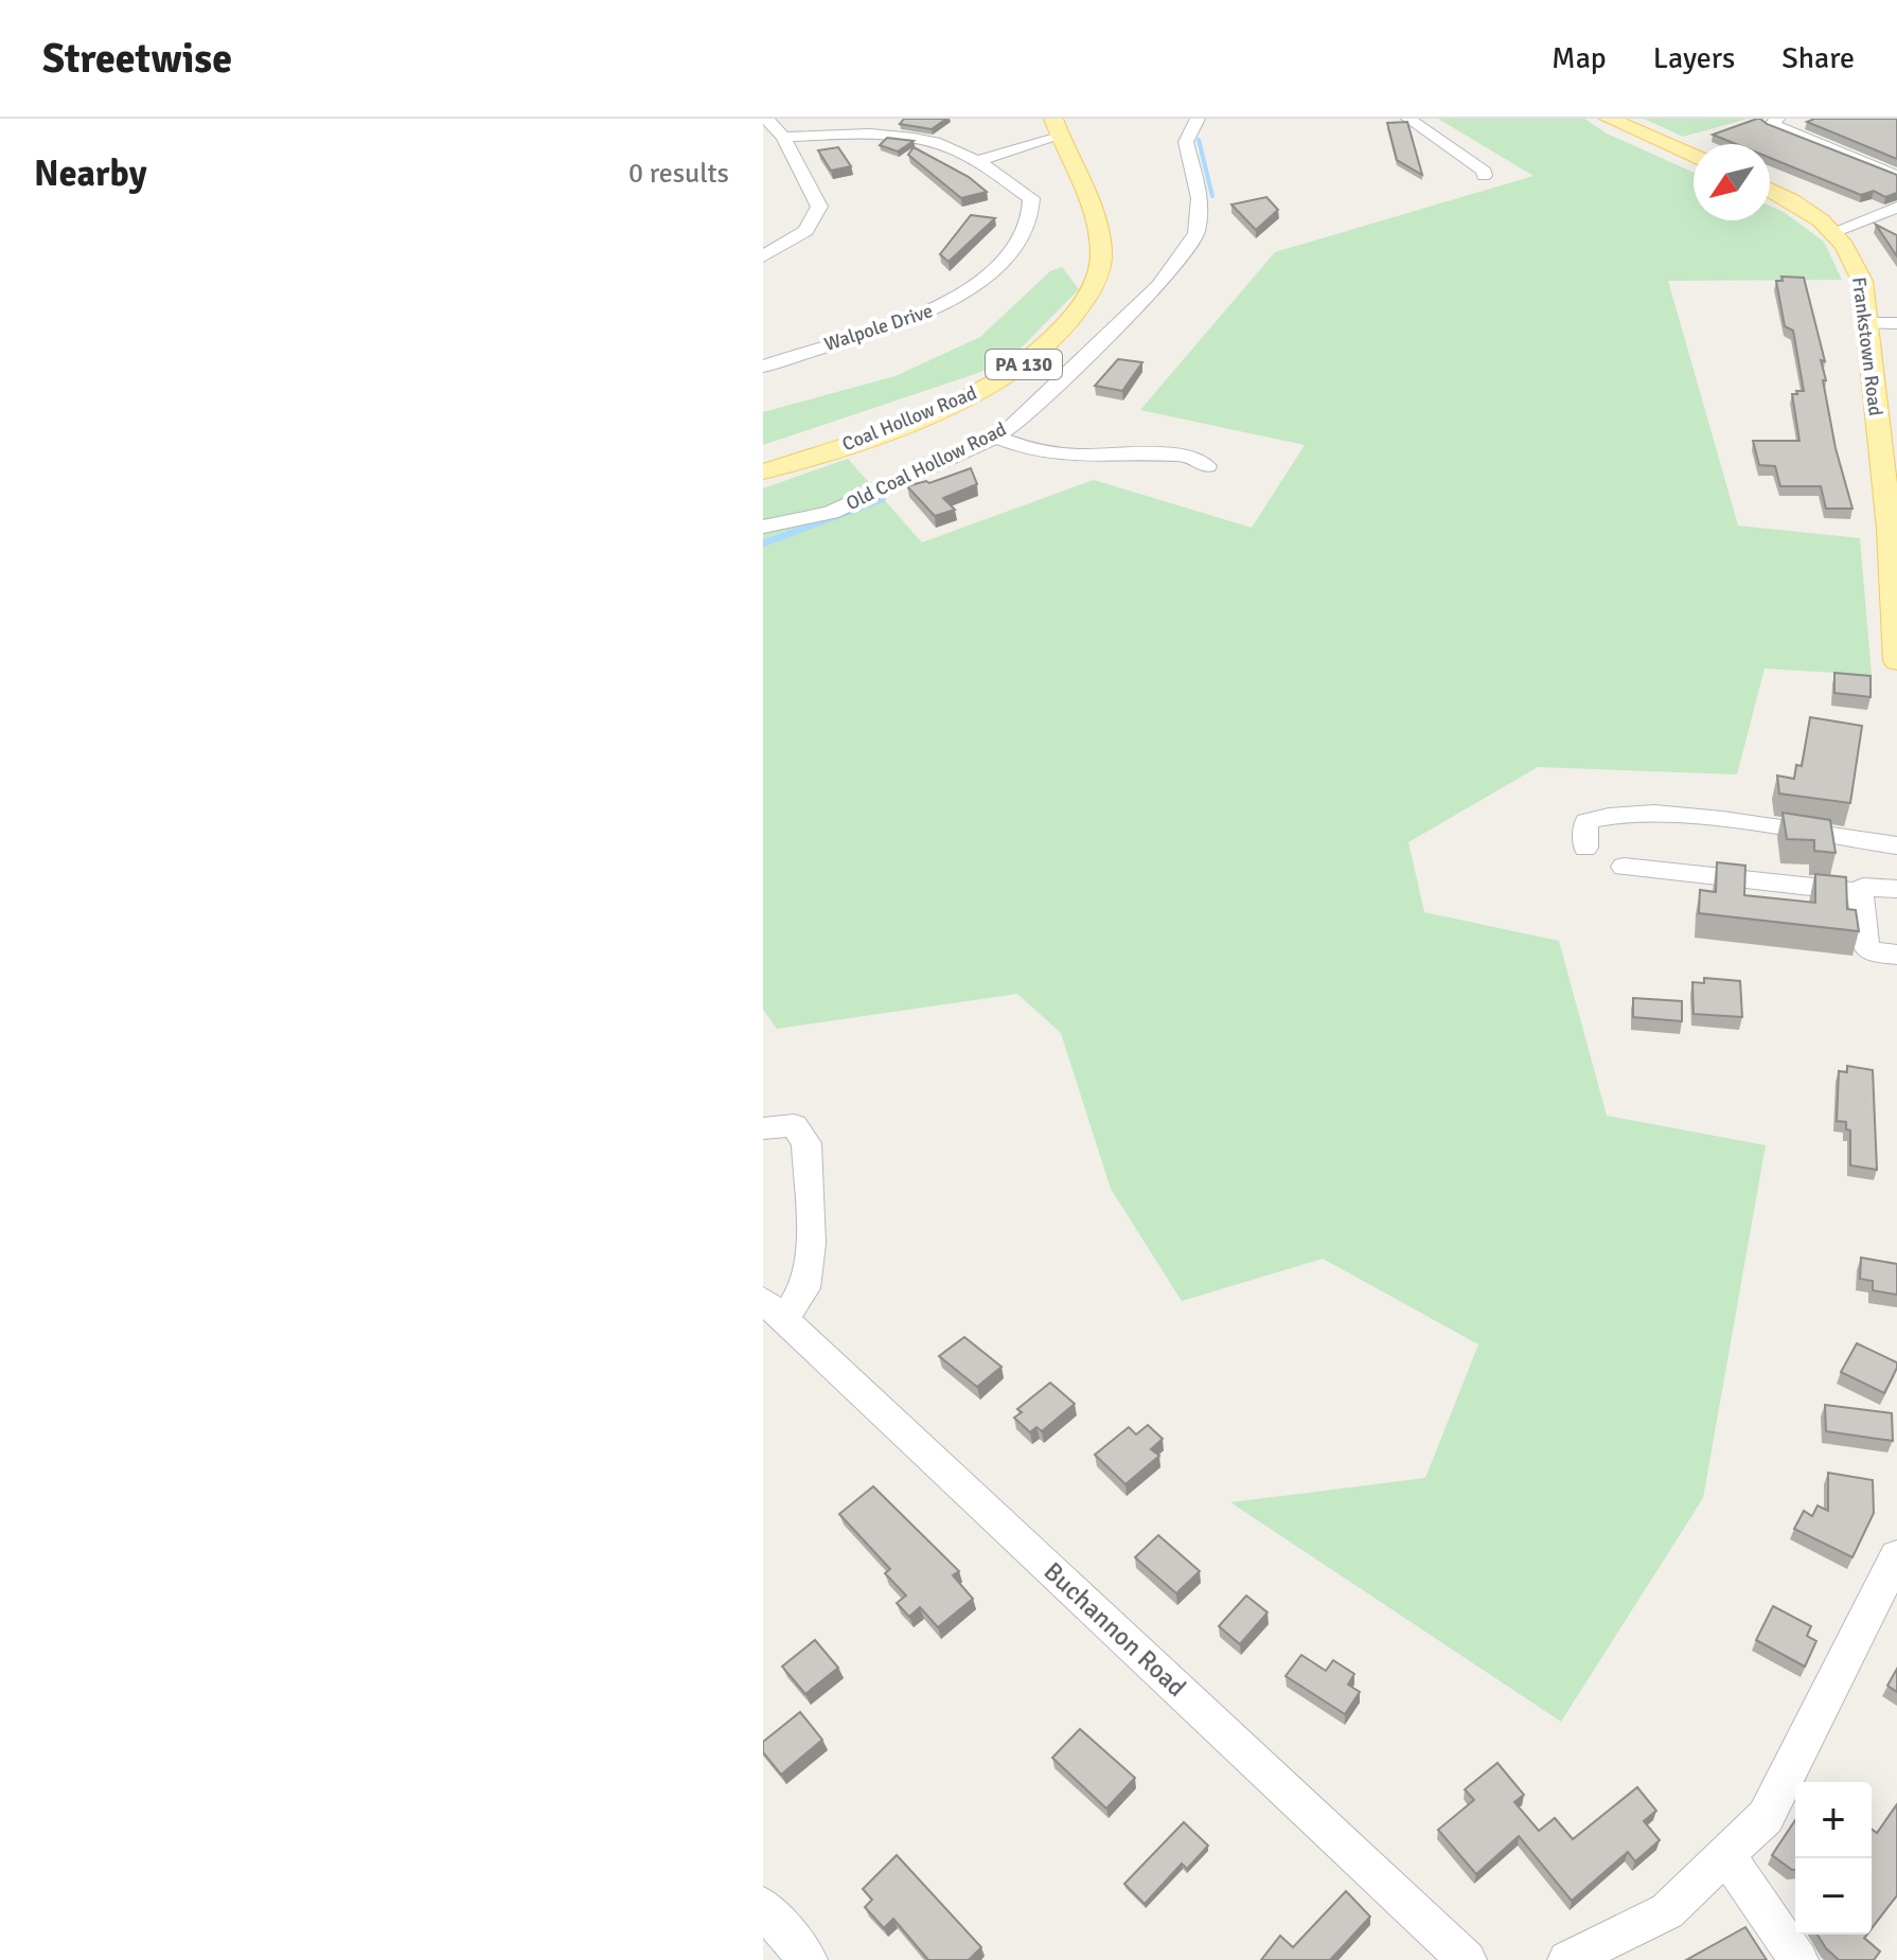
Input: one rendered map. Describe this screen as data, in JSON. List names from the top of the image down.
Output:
{
  "streets": {
    "main road": ["Frankstown Road", "PA 130", "Coal Hollow Road"],
    "street": ["Walpole Drive", "Old Coal Hollow Road", "Buchannon Road"]
  },
  "north": "bottom left",
  "page": {
    "header": "Streetwise",
    "nav": ["Map", "Layers", "Share"],
    "heading": ["Nearby", "0 results"],
    "map_buttons": ["+", "−"]
  }
}
